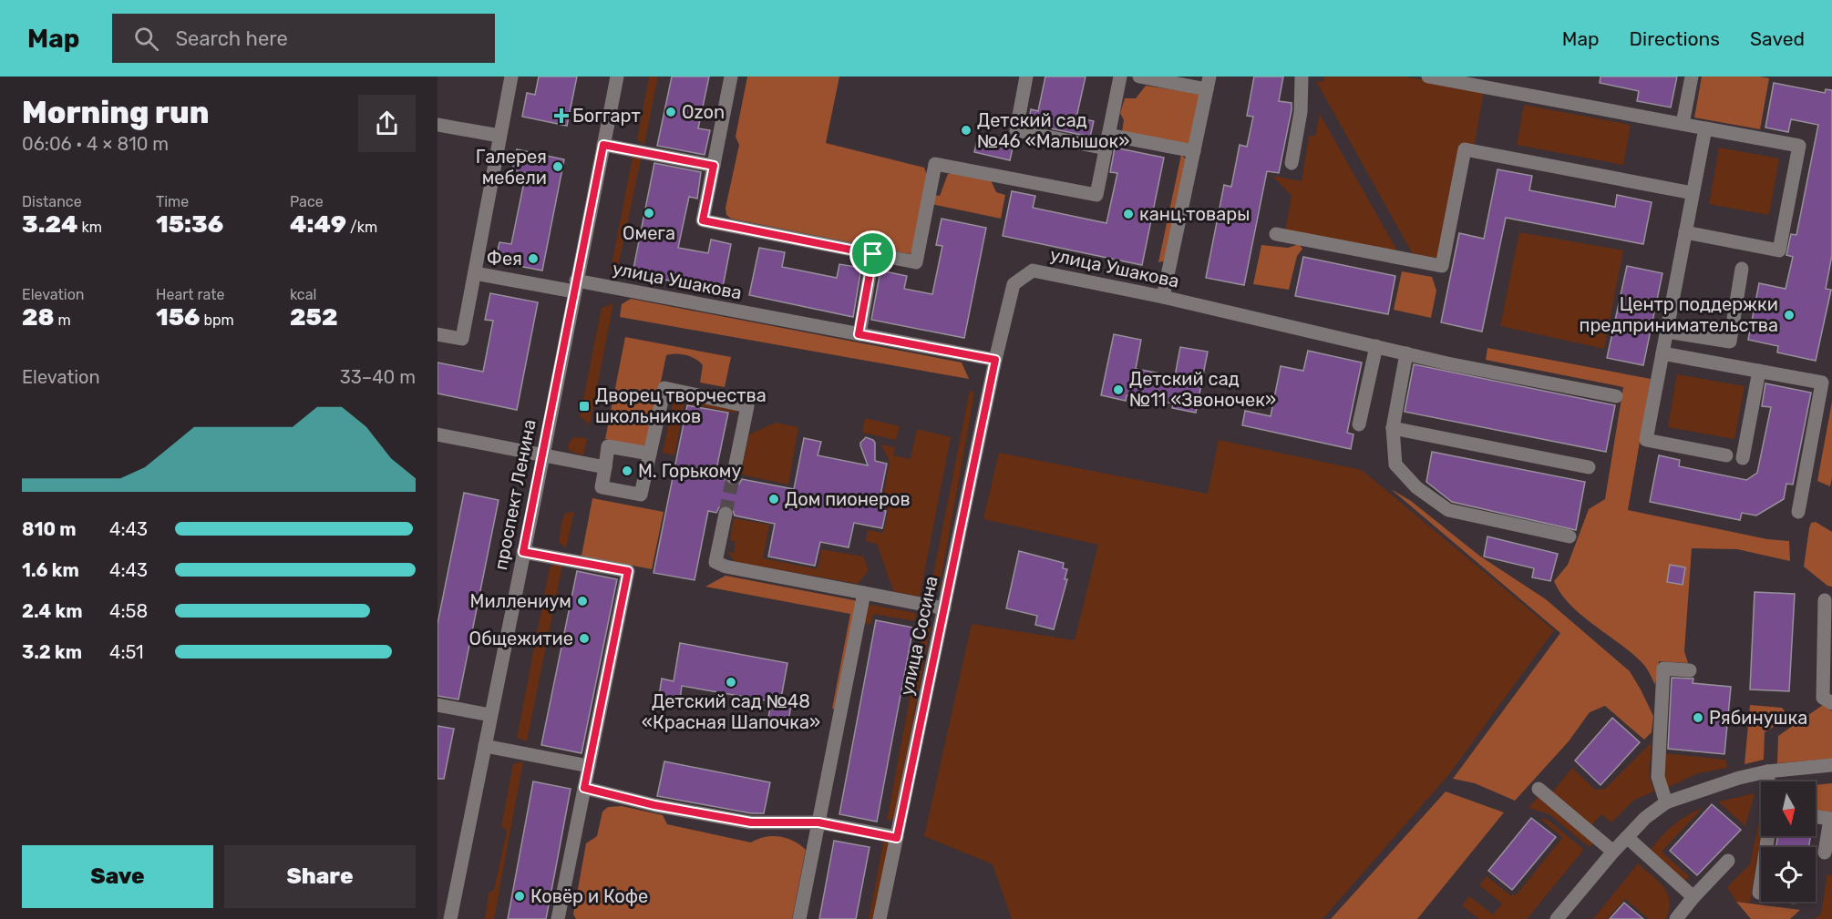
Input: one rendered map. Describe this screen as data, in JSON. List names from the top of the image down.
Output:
{
  "streets": {
    "street": ["улица Ушакова", "проспект Ленина", "улица Сосина"]
  },
  "crossings": [
    ["улица Ушакова", "проспект Ленина"],
    ["улица Ушакова", "улица Сосина"]
  ],
  "places": {
    "other": [
      "Ozon",
      "Детский сад №46 «Малышок»",
      "Галерея мебели",
      "Омега",
      "канц.товары",
      "Фея",
      "Центр поддержки предпринимательства",
      "Детский сад №11 «Звоночек»",
      "М. Горькому",
      "Дом пионеров",
      "Миллениум",
      "Общежитие",
      "Детский сад №48 «Красная Шапочка»",
      "Рябинушка",
      "Ковёр и Кофе"
    ],
    "health": ["Боггарт"],
    "transit": ["Дворец творчества школьников"]
  },
  "north": "bottom",
  "page": {
    "header": "Map",
    "search": "Search here",
    "nav": ["Map", "Directions", "Saved"],
    "heading": ["Morning run", "06:06 · 4 × 810 m"],
    "stats": [
      ["Distance", "3.24 km"],
      ["Time", "15:36"],
      ["Pace", "4:49 /km"],
      ["Elevation", "28 m"],
      ["Heart rate", "156 bpm"],
      ["kcal", "252"]
    ],
    "chart": ["Elevation", "33–40 m"],
    "list": [
      {
        "name": "810 m",
        "note": "4:43"
      },
      {
        "name": "1.6 km",
        "note": "4:43"
      },
      {
        "name": "2.4 km",
        "note": "4:58"
      },
      {
        "name": "3.2 km",
        "note": "4:51"
      }
    ],
    "buttons": ["Save", "Share"]
  }
}
